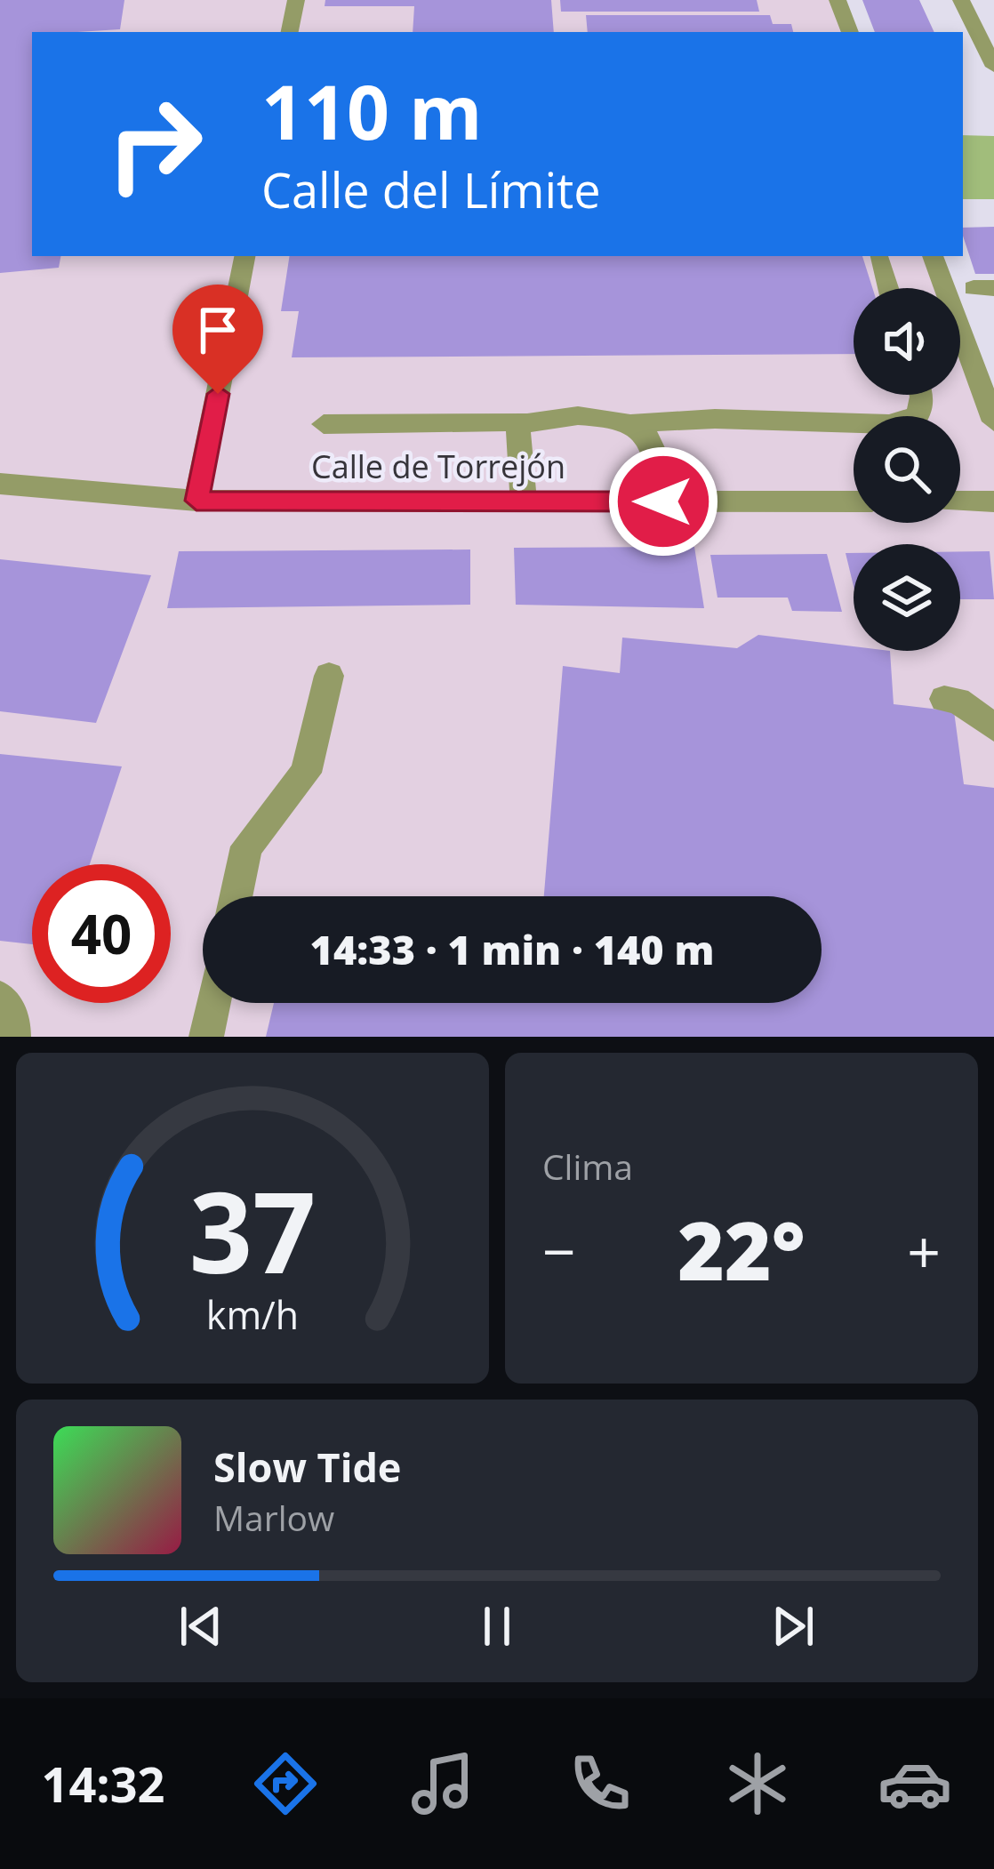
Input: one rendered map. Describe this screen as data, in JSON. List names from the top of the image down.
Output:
{
  "streets": {
    "street": ["Calle de Torrejón"]
  },
  "page": {
    "turn": ["110 m", "Calle del Límite"],
    "limit": "40",
    "trip": "14:33 · 1 min · 140 m",
    "tile": "Clima",
    "heat": ["−", "22°", "+"],
    "song": ["Slow Tide", "Marlow"],
    "tabs": "14:32",
    "gauge": ["37", "km/h"]
  }
}
